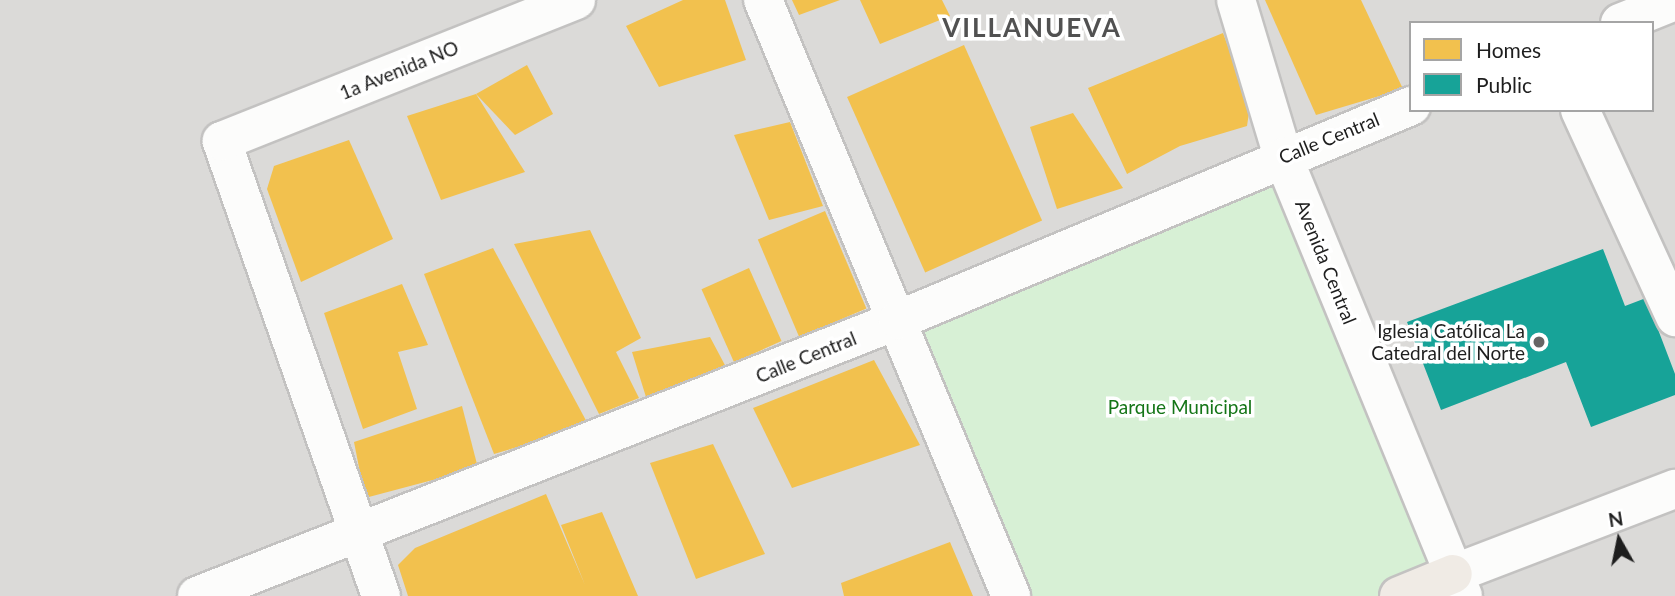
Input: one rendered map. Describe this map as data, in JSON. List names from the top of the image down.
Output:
{
  "streets": {
    "street": ["1a Avenida NO", "Calle Central", "Avenida Central"]
  },
  "crossings": [
    ["1a Avenida NO", "Calle Central"],
    ["Calle Central", "Avenida Central"]
  ],
  "districts": ["VILLANUEVA"],
  "parks": ["Parque Municipal"],
  "places": ["Iglesia Católica La Catedral del Norte"],
  "legend": ["Homes", "Public"],
  "north": "top"
}
